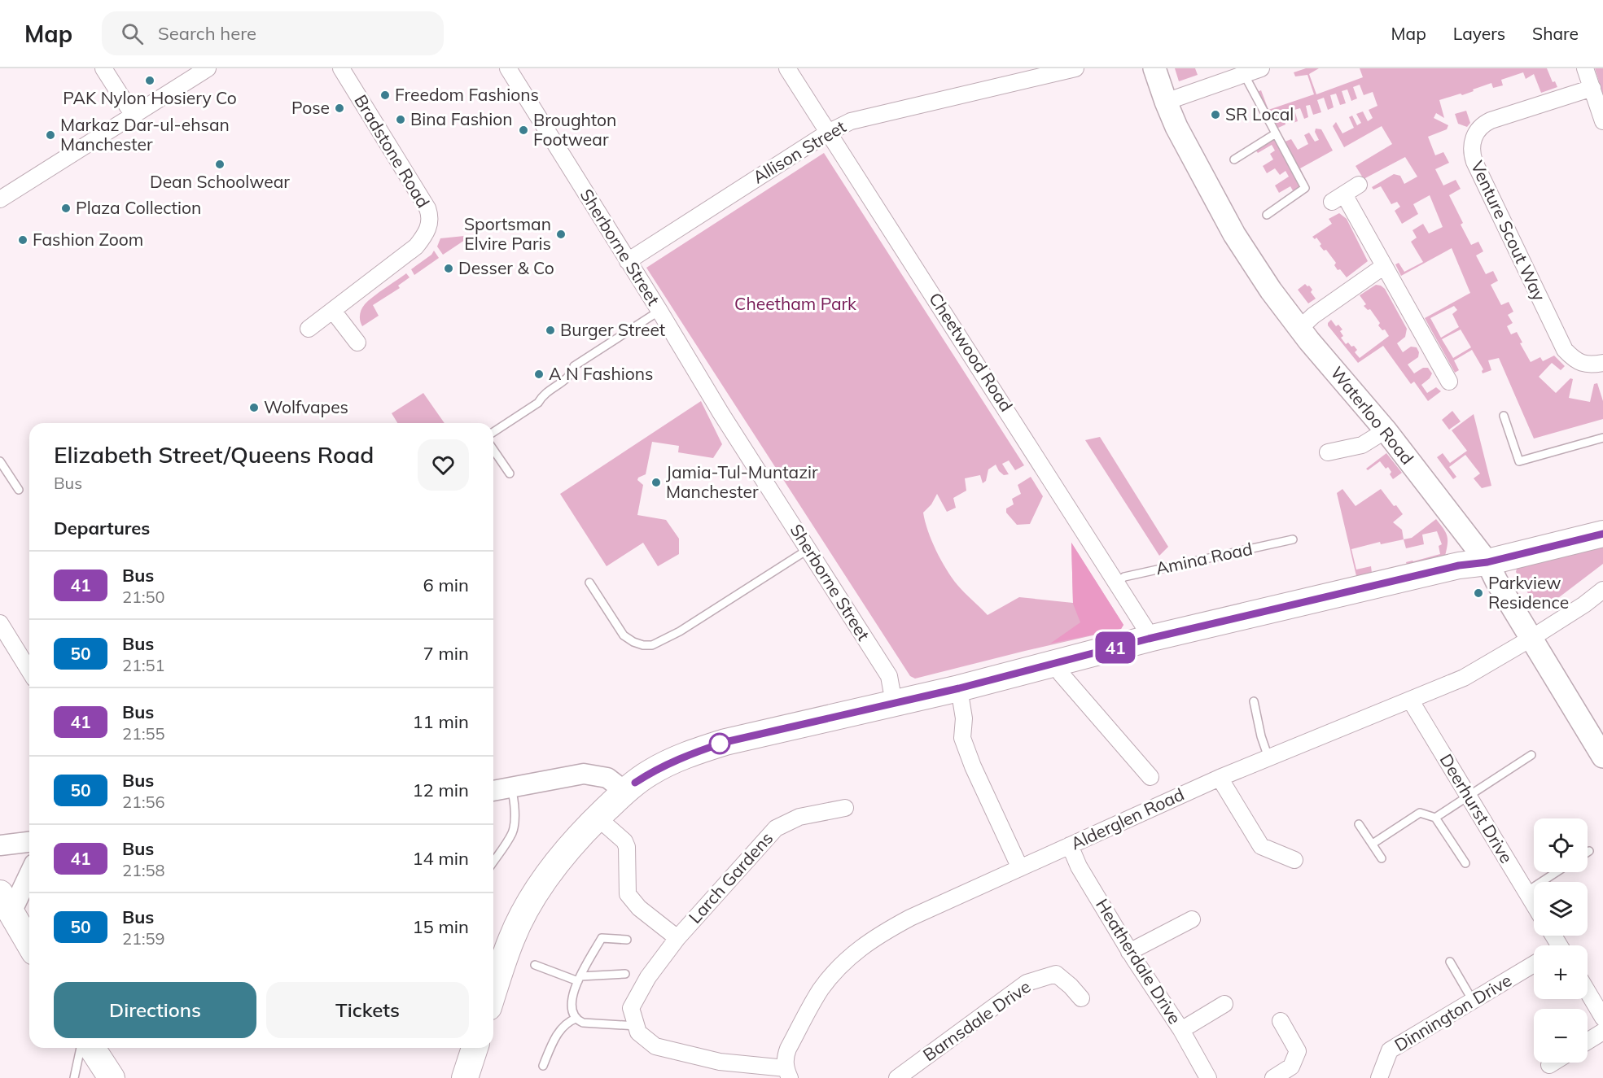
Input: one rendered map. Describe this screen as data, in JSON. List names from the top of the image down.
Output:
{
  "streets": {
    "main road": ["Waterloo Road"],
    "street": [
      "Bradstone Road",
      "Allison Street",
      "Venture Scout Way",
      "Sherborne Street",
      "Cheetwood Road",
      "Deerhurst Drive",
      "Alderglen Road",
      "Larch Gardens",
      "Heatherdale Drive",
      "Dinnington Drive",
      "Barnsdale Drive"
    ],
    "lane": ["Amina Road"]
  },
  "crossings": [
    ["Allison Street", "Sherborne Street"],
    ["Allison Street", "Cheetwood Road"],
    ["Cheetwood Road", "Amina Road"],
    ["Waterloo Road", "Alderglen Road"],
    ["Deerhurst Drive", "Alderglen Road"],
    ["Alderglen Road", "Heatherdale Drive"]
  ],
  "parks": ["Cheetham Park"],
  "places": [
    "PAK Nylon Hosiery Co",
    "Freedom Fashions",
    "Pose",
    "SR Local",
    "Bina Fashion",
    "Broughton Footwear",
    "Markaz Dar-ul-ehsan Manchester",
    "Dean Schoolwear",
    "Plaza Collection",
    "Sportsman Elvire Paris",
    "Fashion Zoom",
    "Desser & Co",
    "Burger Street",
    "A N Fashions",
    "Wolfvapes",
    "Jamia-Tul-Muntazir Manchester",
    "Parkview Residence"
  ],
  "lines": ["bus line 41"],
  "page": {
    "header": "Map",
    "search": "Search here",
    "nav": ["Map", "Layers", "Share"],
    "on_map": "41",
    "heading": [
      ["Elizabeth Street/Queens Road", "Bus"],
      "Departures"
    ],
    "list": [
      {
        "mark": "41",
        "name": "Bus",
        "note": "21:50",
        "value": "6 min"
      },
      {
        "mark": "50",
        "name": "Bus",
        "note": "21:51",
        "value": "7 min"
      },
      {
        "mark": "41",
        "name": "Bus",
        "note": "21:55",
        "value": "11 min"
      },
      {
        "mark": "50",
        "name": "Bus",
        "note": "21:56",
        "value": "12 min"
      },
      {
        "mark": "41",
        "name": "Bus",
        "note": "21:58",
        "value": "14 min"
      },
      {
        "mark": "50",
        "name": "Bus",
        "note": "21:59",
        "value": "15 min"
      }
    ],
    "map_buttons": ["+", "−"],
    "buttons": ["Directions", "Tickets"]
  }
}
